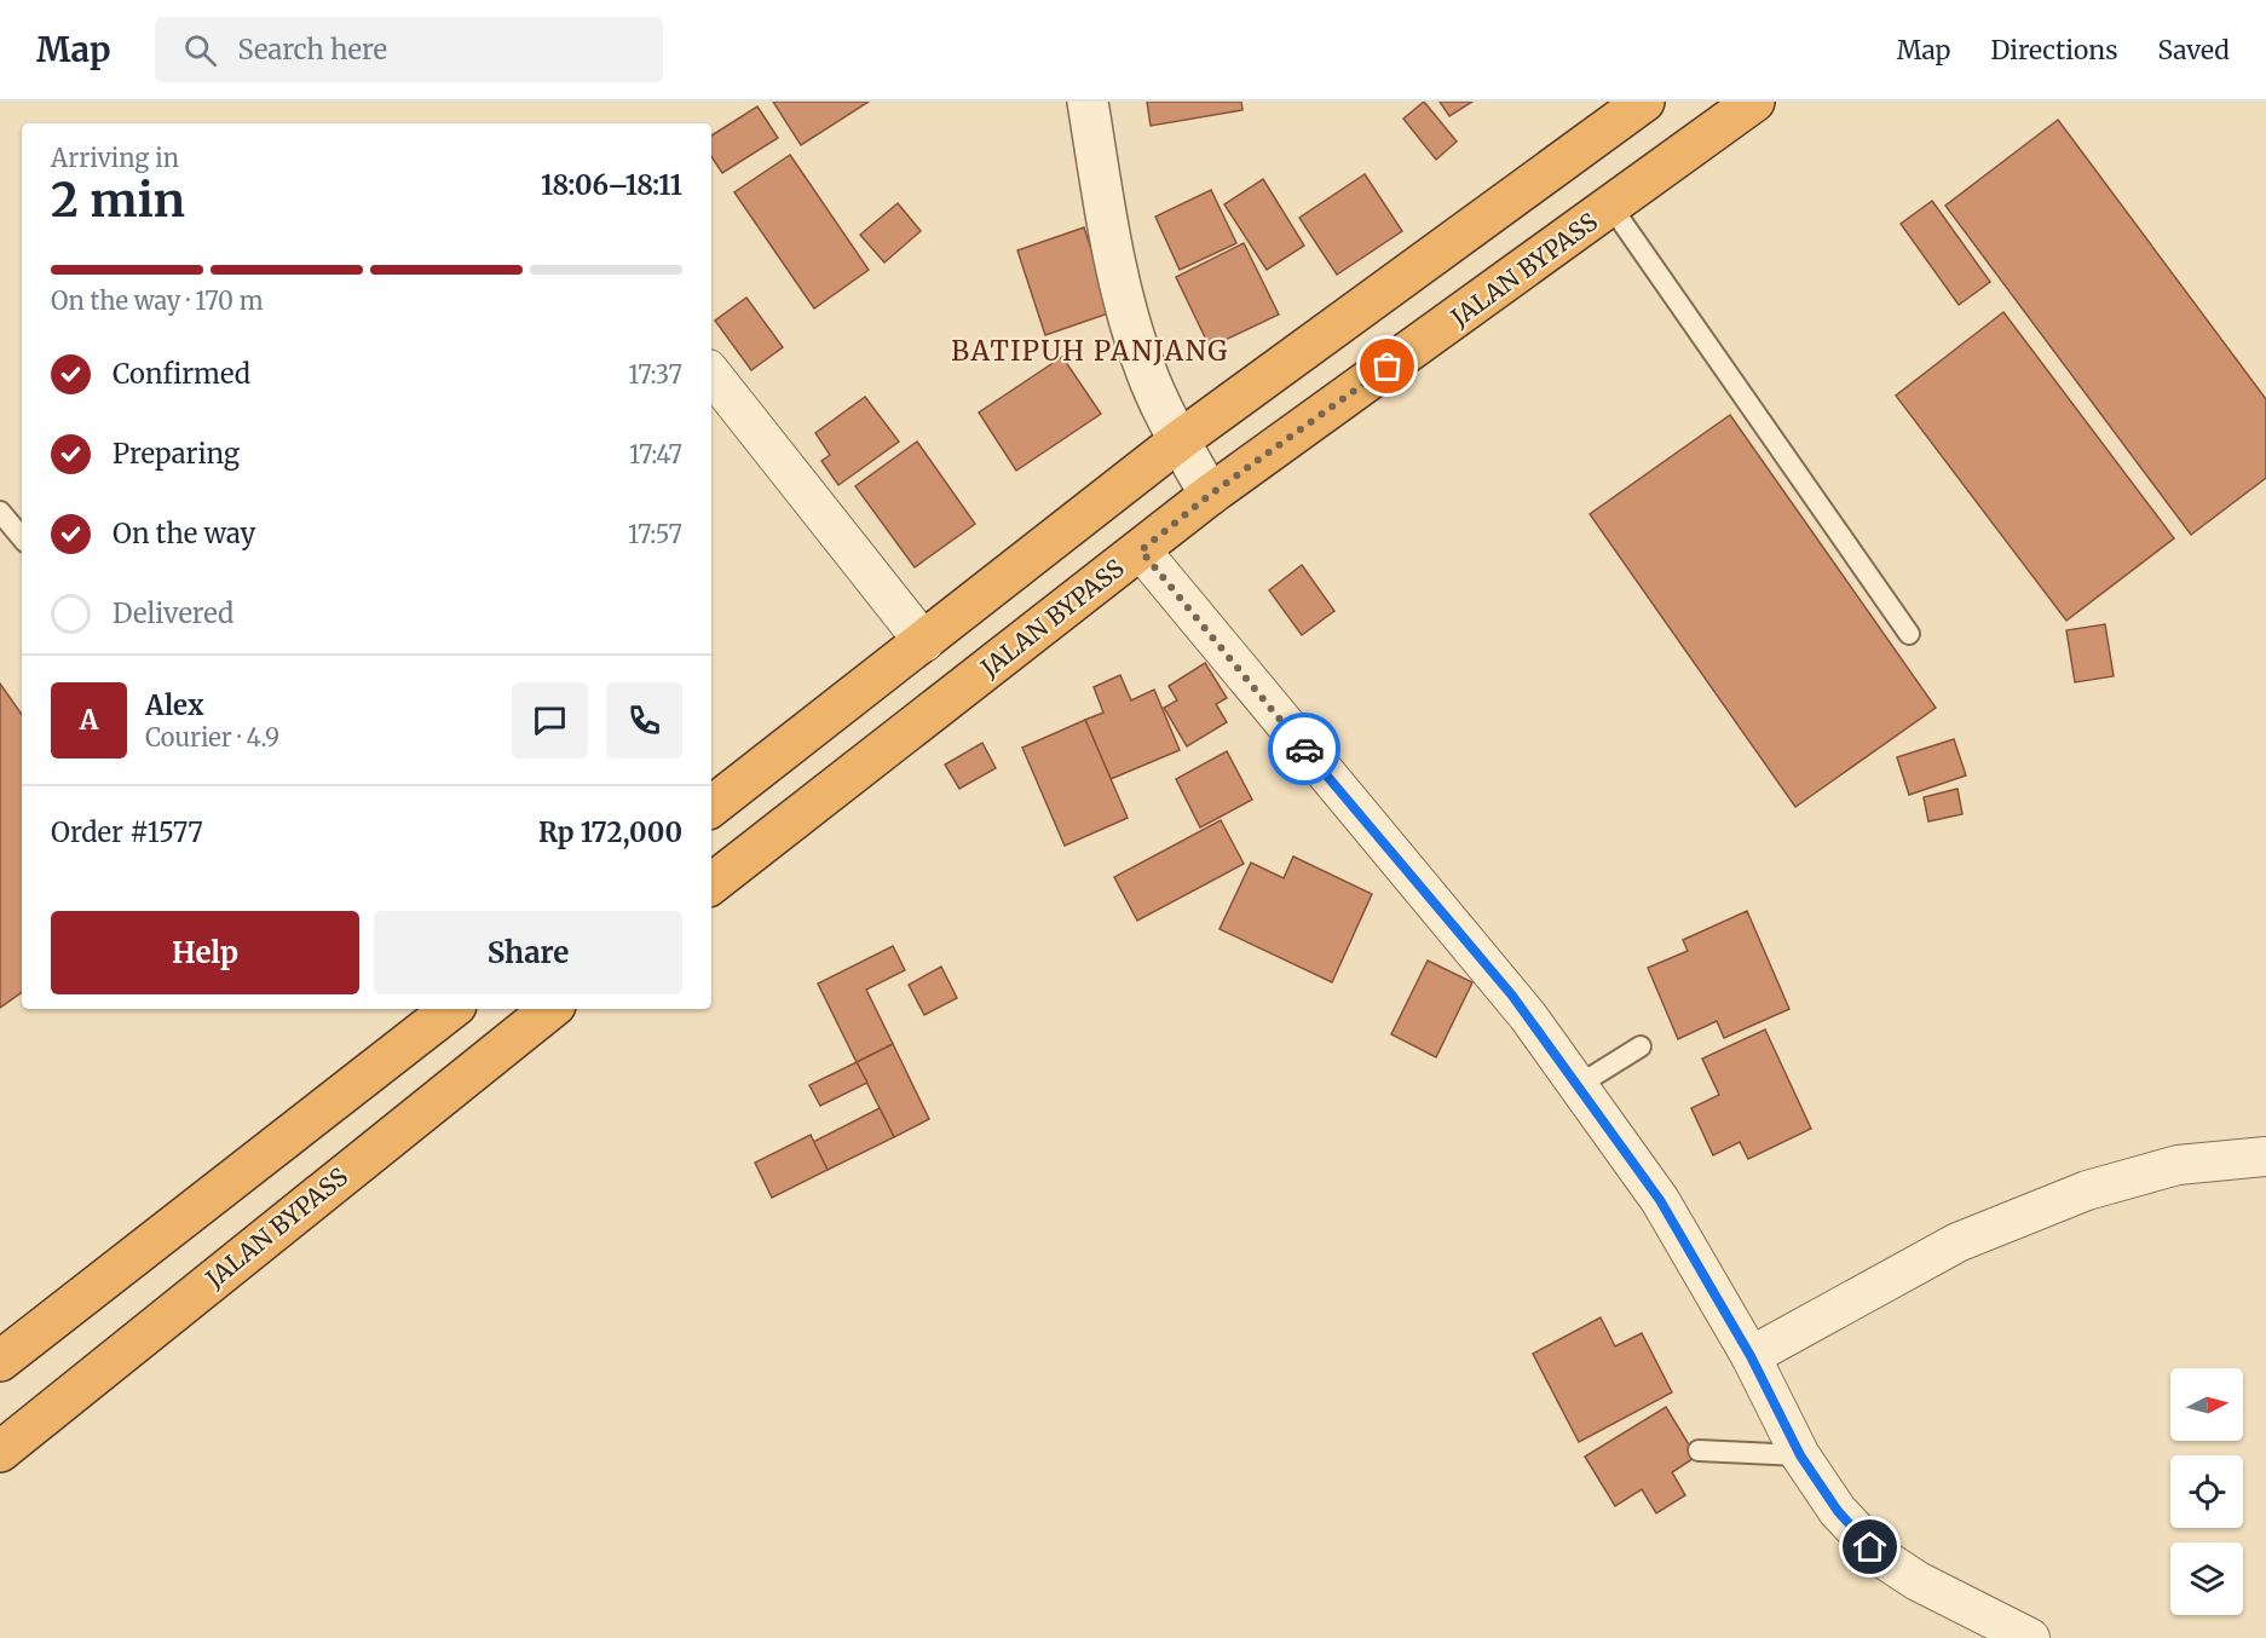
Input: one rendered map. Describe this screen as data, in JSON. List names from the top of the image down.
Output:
{
  "streets": {
    "highway": ["JALAN BYPASS"]
  },
  "districts": ["BATIPUH PANJANG"],
  "north": "right",
  "page": {
    "header": "Map",
    "search": "Search here",
    "nav": ["Map", "Directions", "Saved"],
    "heading": ["2 min", "Arriving in", "18:06–18:11"],
    "panel": [
      "Alex",
      "Courier · 4.9",
      "Order #1577",
      "Rp 172,000"
    ],
    "bar": "On the way · 170 m",
    "list": [
      ["Confirmed", "17:37"],
      ["Preparing", "17:47"],
      ["On the way", "17:57"],
      "Delivered"
    ],
    "round": "A",
    "buttons": ["Help", "Share"]
  }
}
